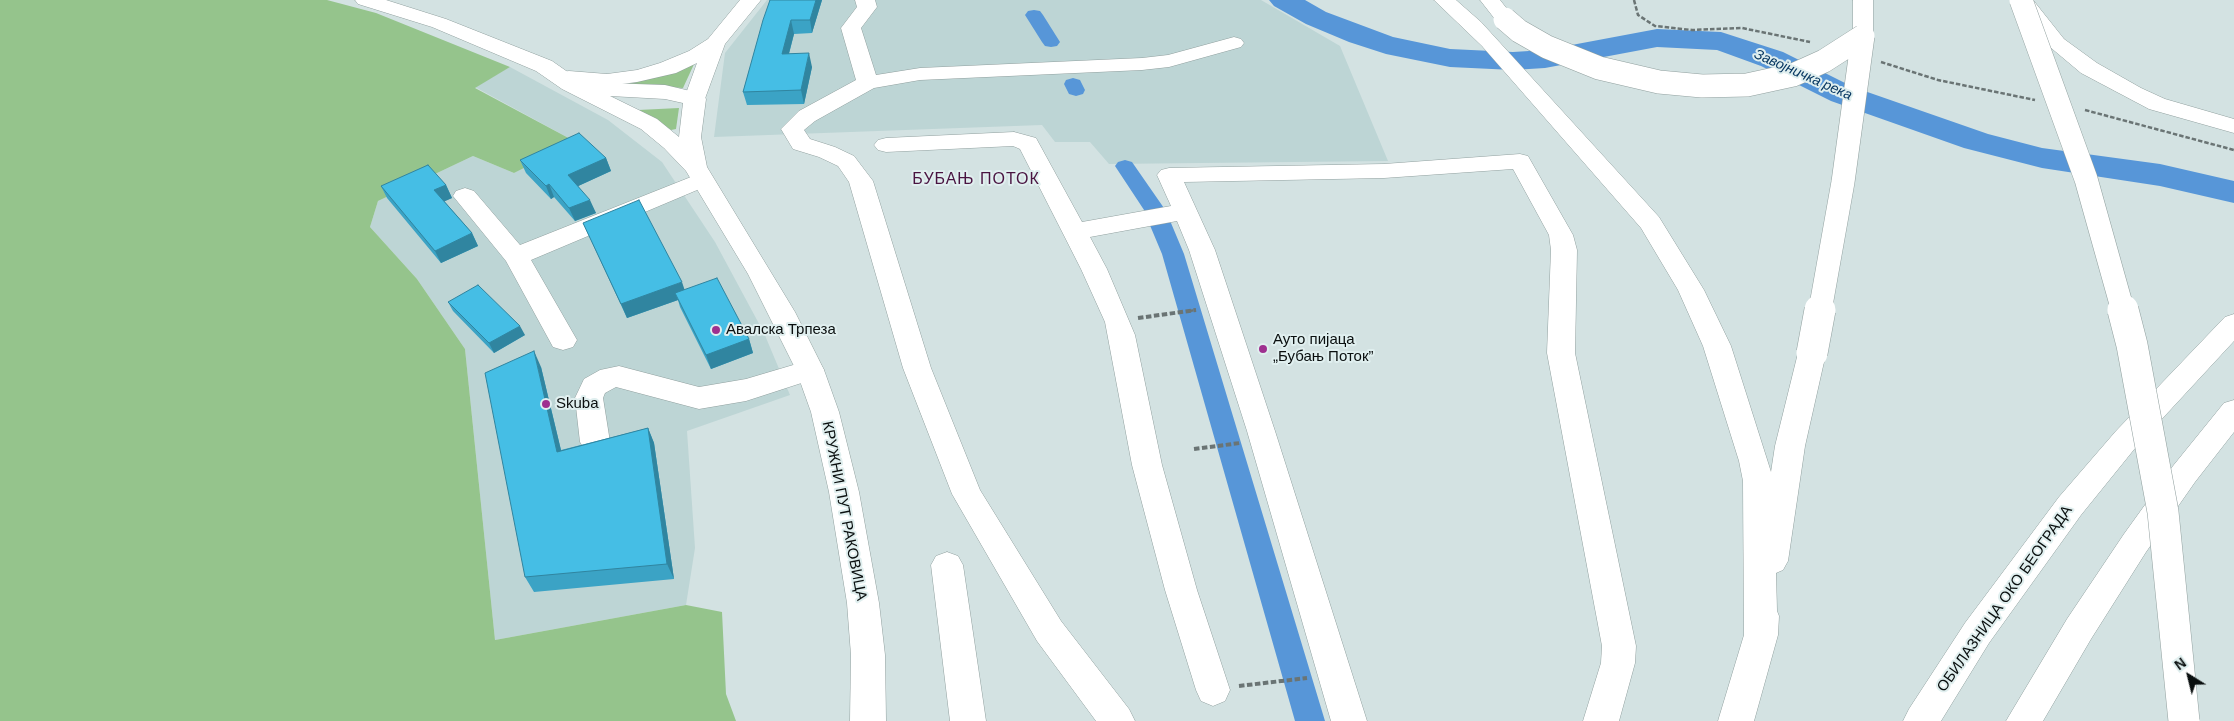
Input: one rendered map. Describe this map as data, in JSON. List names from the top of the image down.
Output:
{
  "streets": {
    "main road": ["КРУЖНИ ПУТ РАКОВИЦА", "ОБИЛАЗНИЦА ОКО БЕОГРАДА"]
  },
  "districts": ["БУБАЊ ПОТОК"],
  "water": ["Завојничка река"],
  "places": ["Авалска Трпеза", "Ауто пијаца „Бубањ Поток”", "Skuba"],
  "north": "top left"
}
